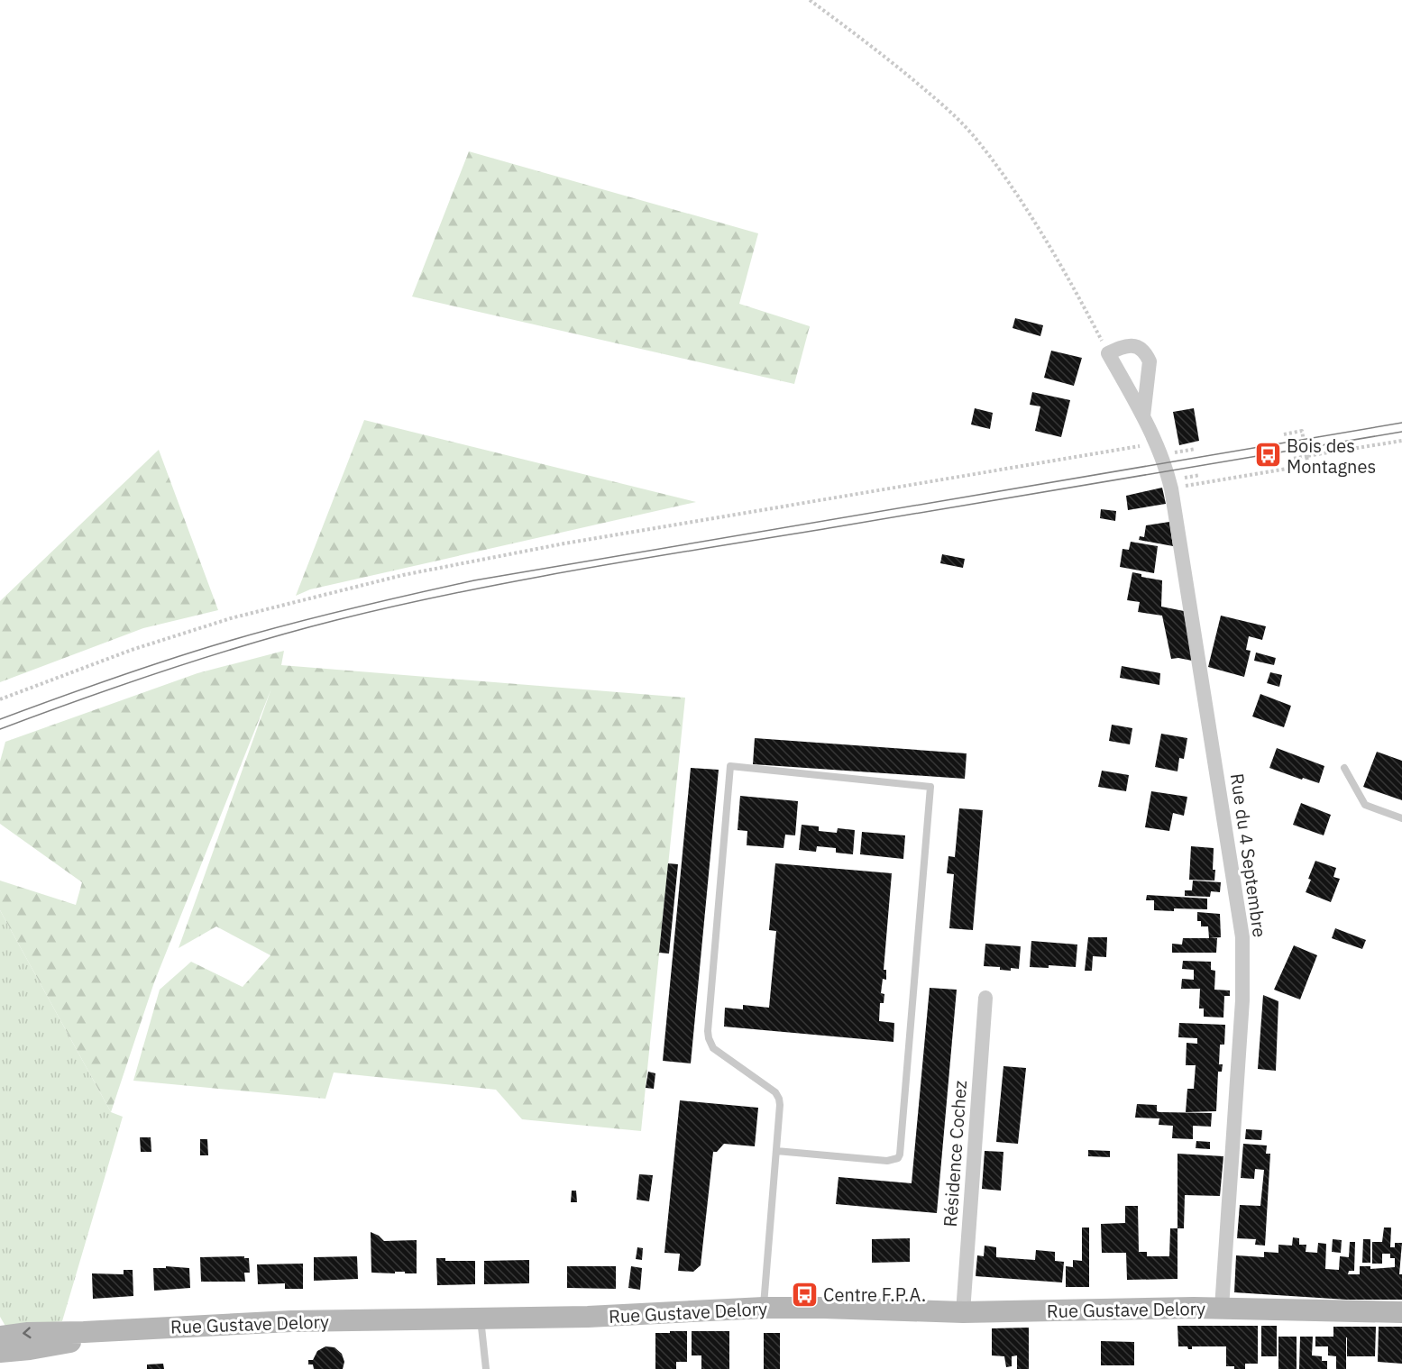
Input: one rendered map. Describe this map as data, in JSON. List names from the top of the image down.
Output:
{
  "streets": {
    "street": ["Rue du 4 Septembre", "Résidence Cochez", "Rue Gustave Delory"]
  },
  "crossings": [
    ["Rue du 4 Septembre", "Rue Gustave Delory"],
    ["Résidence Cochez", "Rue Gustave Delory"]
  ],
  "places": {
    "bus stop": ["Bois des Montagnes", "Centre F.P.A."]
  }
}
